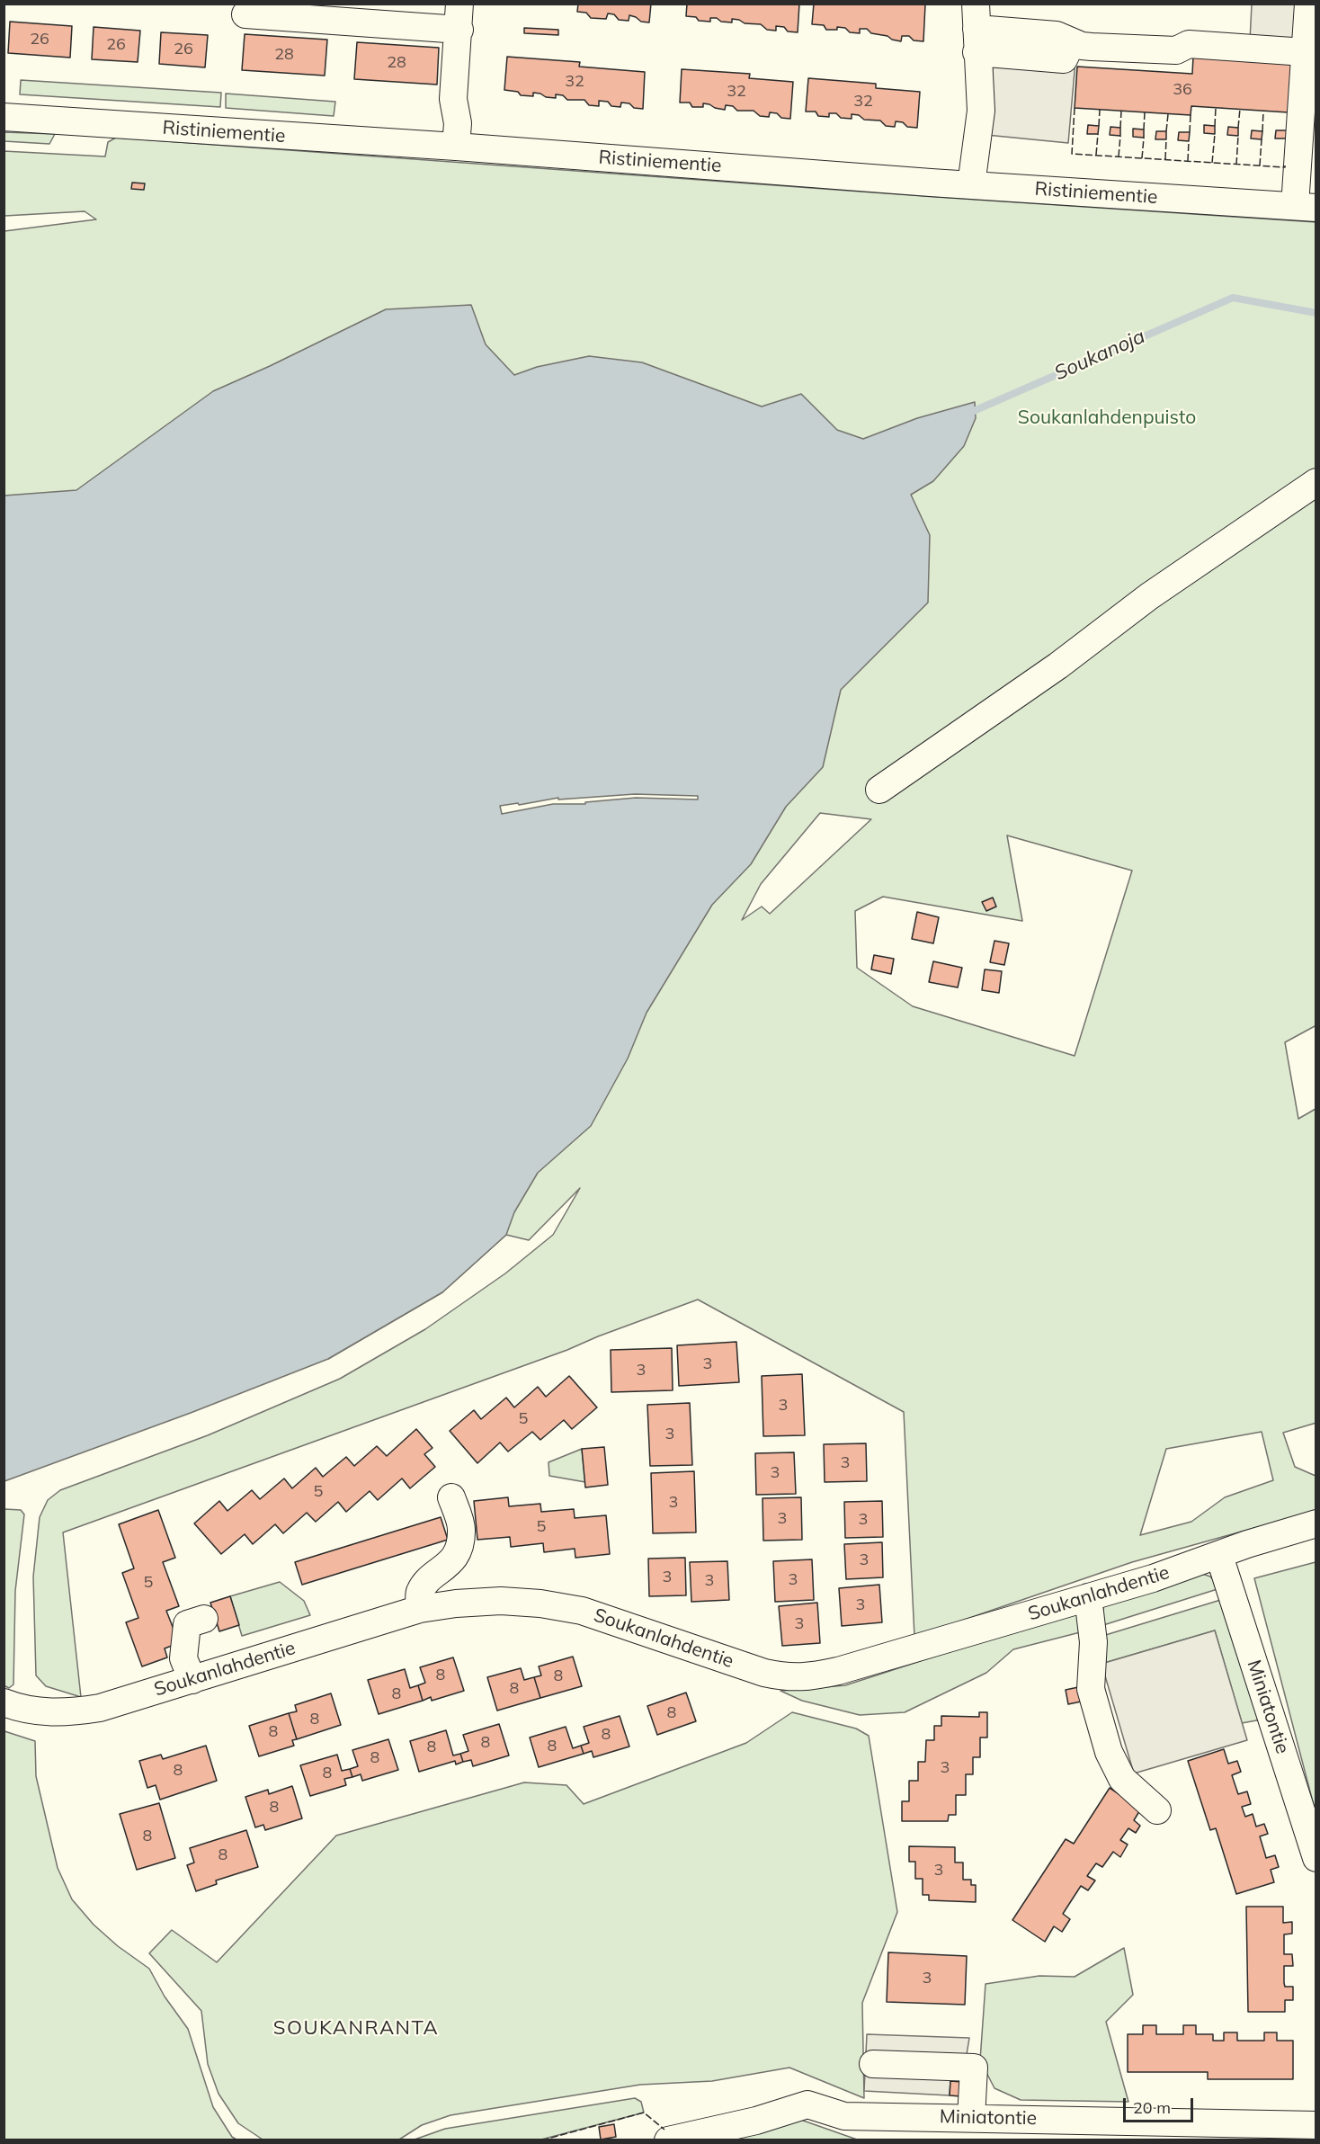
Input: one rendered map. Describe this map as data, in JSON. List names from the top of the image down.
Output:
{
  "streets": {
    "street": ["Ristiniementie", "Soukanlahdentie", "Miniatontie"]
  },
  "crossings": [
    ["Soukanlahdentie", "Miniatontie"]
  ],
  "districts": ["SOUKANRANTA"],
  "water": ["Soukanoja"],
  "parks": ["Soukanlahdenpuisto"],
  "house_numbers": [
    "26",
    "26",
    "26",
    "28",
    "28",
    "32",
    "36",
    "32",
    "32",
    "3",
    "3",
    "3",
    "5",
    "3",
    "3",
    "3",
    "5",
    "3",
    "3",
    "3",
    "5",
    "3",
    "3",
    "3",
    "3",
    "5",
    "3",
    "3",
    "8",
    "8",
    "8",
    "8",
    "8",
    "8",
    "8",
    "8",
    "8",
    "8",
    "8",
    "8",
    "3",
    "8",
    "8",
    "8",
    "8",
    "8",
    "3",
    "3"
  ],
  "scale_bar": "20 m"
}
